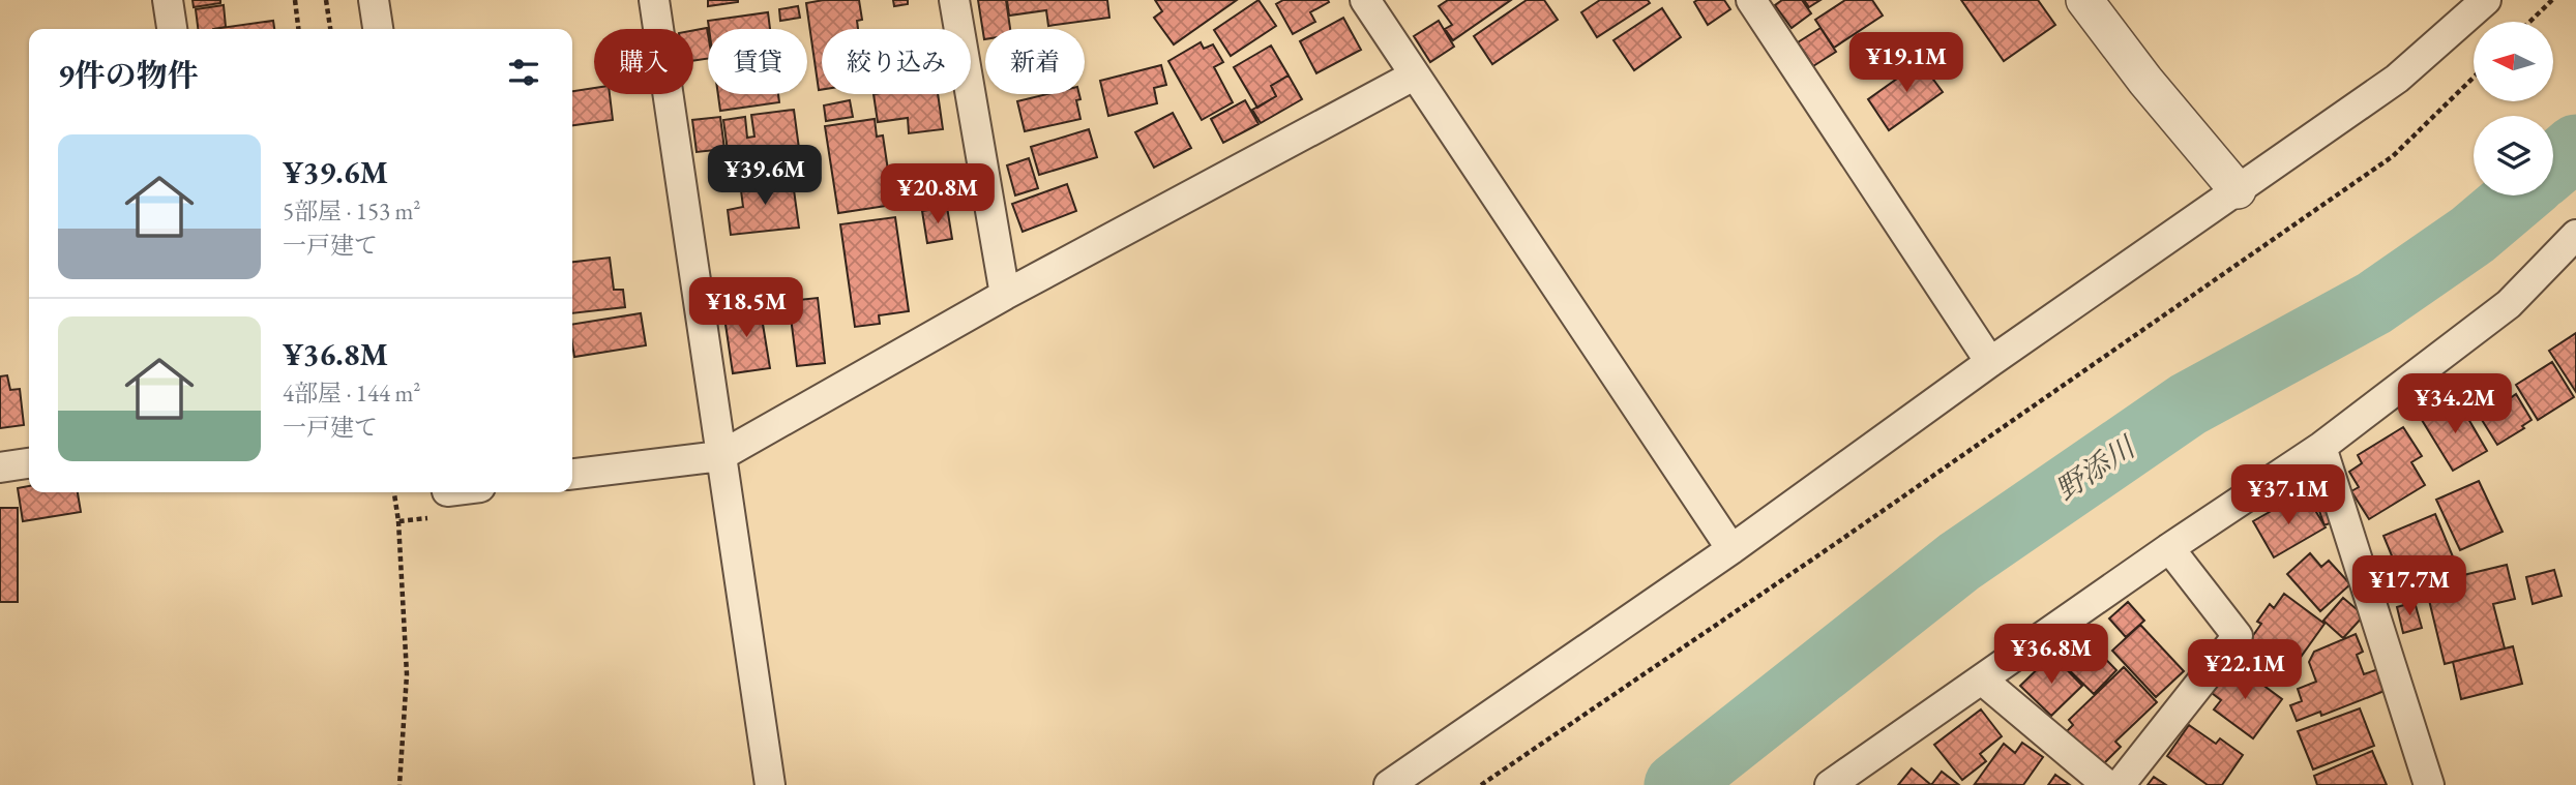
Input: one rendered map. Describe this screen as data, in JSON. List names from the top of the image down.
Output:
{
  "water": ["野添川"],
  "north": "left",
  "page": {
    "chip": [
      "購入",
      "賃貸",
      "絞り込み",
      "新着"
    ],
    "heading": "9件の物件",
    "price": [
      "¥19.1M",
      "¥39.6M",
      "¥20.8M",
      "¥18.5M",
      "¥34.2M",
      "¥37.1M",
      "¥17.7M",
      "¥36.8M",
      "¥22.1M"
    ],
    "list": [
      {
        "name": "¥39.6M",
        "note": "5部屋 · 153 m² · 一戸建て"
      },
      {
        "name": "¥36.8M",
        "note": "4部屋 · 144 m² · 一戸建て"
      }
    ]
  }
}
